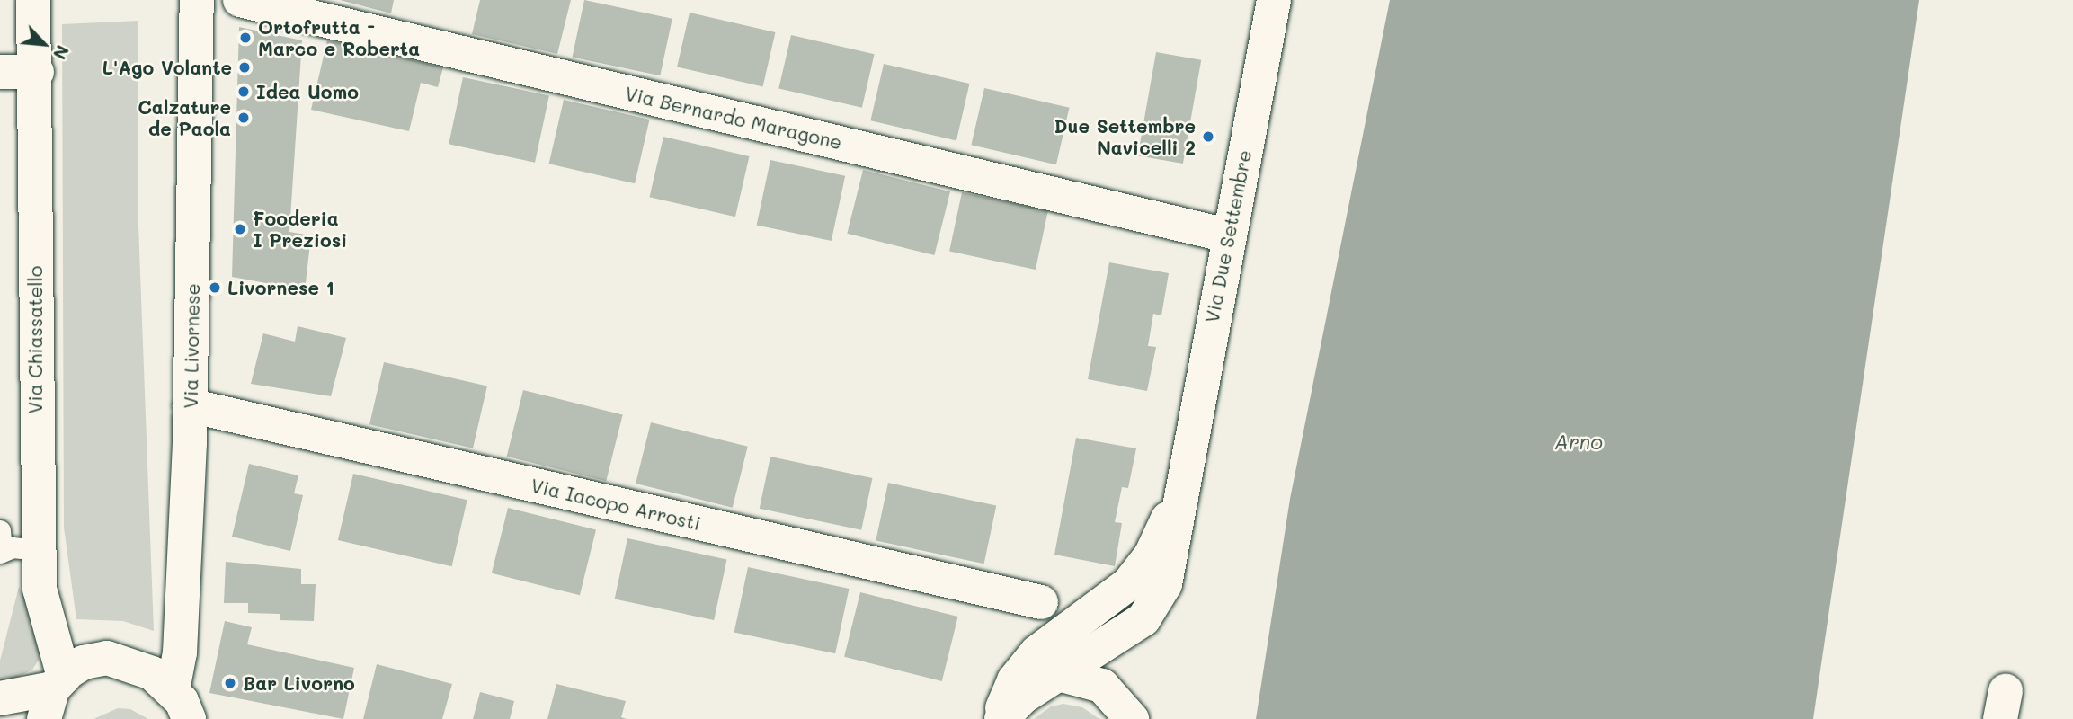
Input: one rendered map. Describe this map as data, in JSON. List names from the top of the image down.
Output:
{
  "streets": {
    "street": [
      "Via Bernardo Maragone",
      "Via Due Settembre",
      "Via Chiassatello",
      "Via Livornese",
      "Via Iacopo Arrosti"
    ]
  },
  "crossings": [
    ["Via Bernardo Maragone", "Via Due Settembre"],
    ["Via Livornese", "Via Iacopo Arrosti"]
  ],
  "water": ["Arno"],
  "places": [
    "Ortofrutta - Marco e Roberta",
    "L'Ago Volante",
    "Idea Uomo",
    "Calzature de Paola",
    "Due Settembre Navicelli 2",
    "Fooderia I Preziosi",
    "Livornese 1",
    "Bar Livorno"
  ],
  "north": "bottom right"
}
